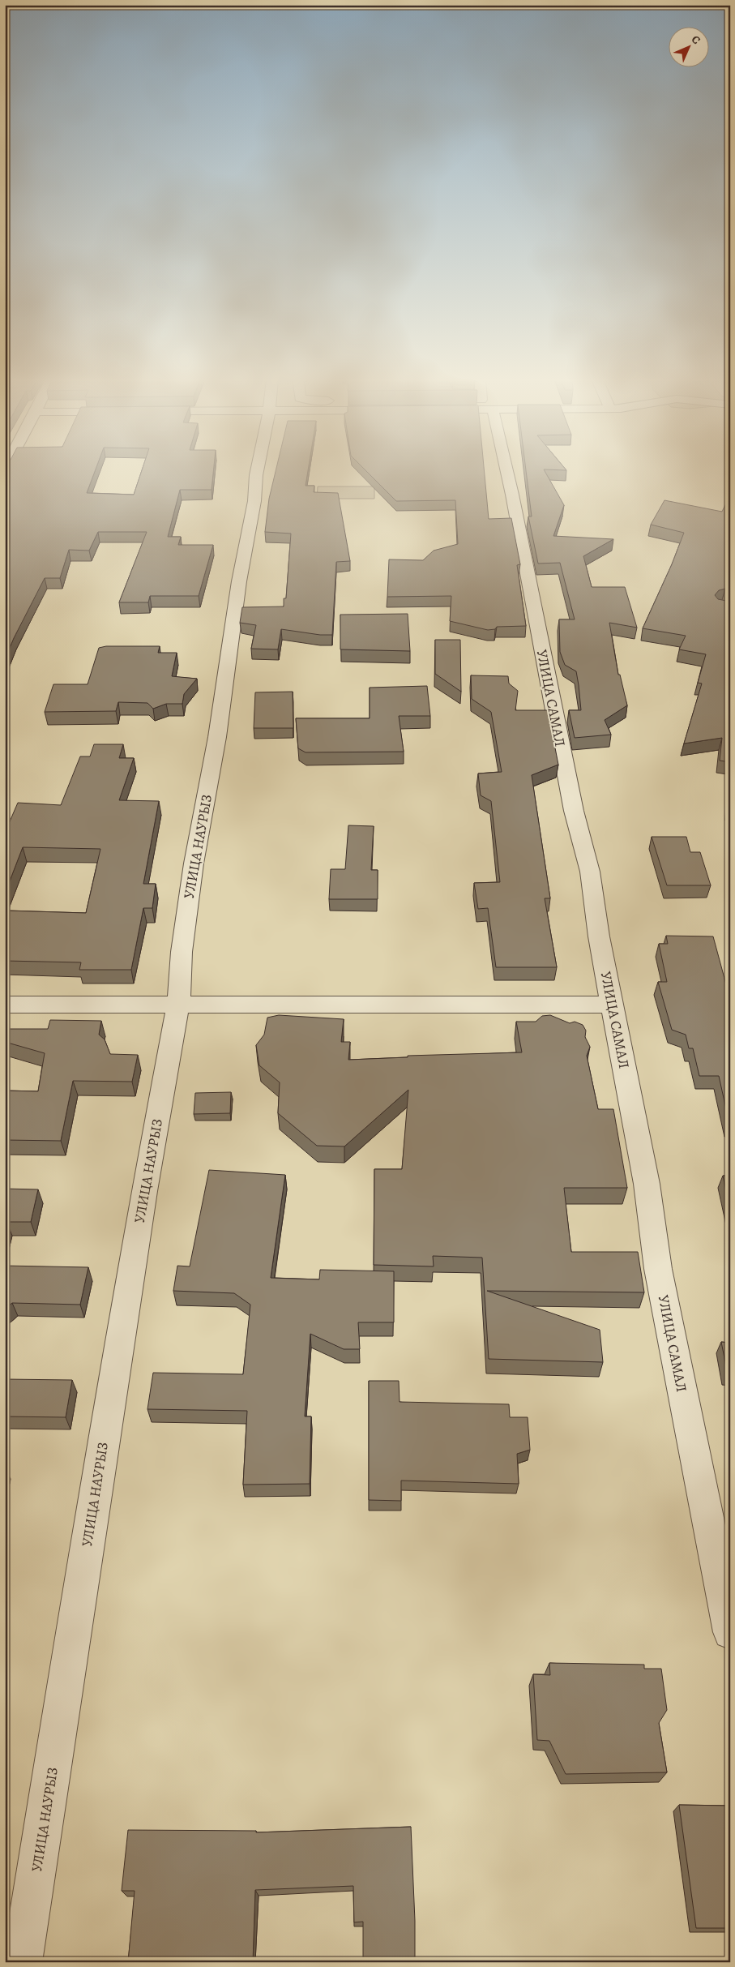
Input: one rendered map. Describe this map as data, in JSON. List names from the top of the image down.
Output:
{
  "streets": {
    "street": ["УЛИЦА САМАЛ", "УЛИЦА НАУРЫЗ"]
  },
  "north": "top right"
}
